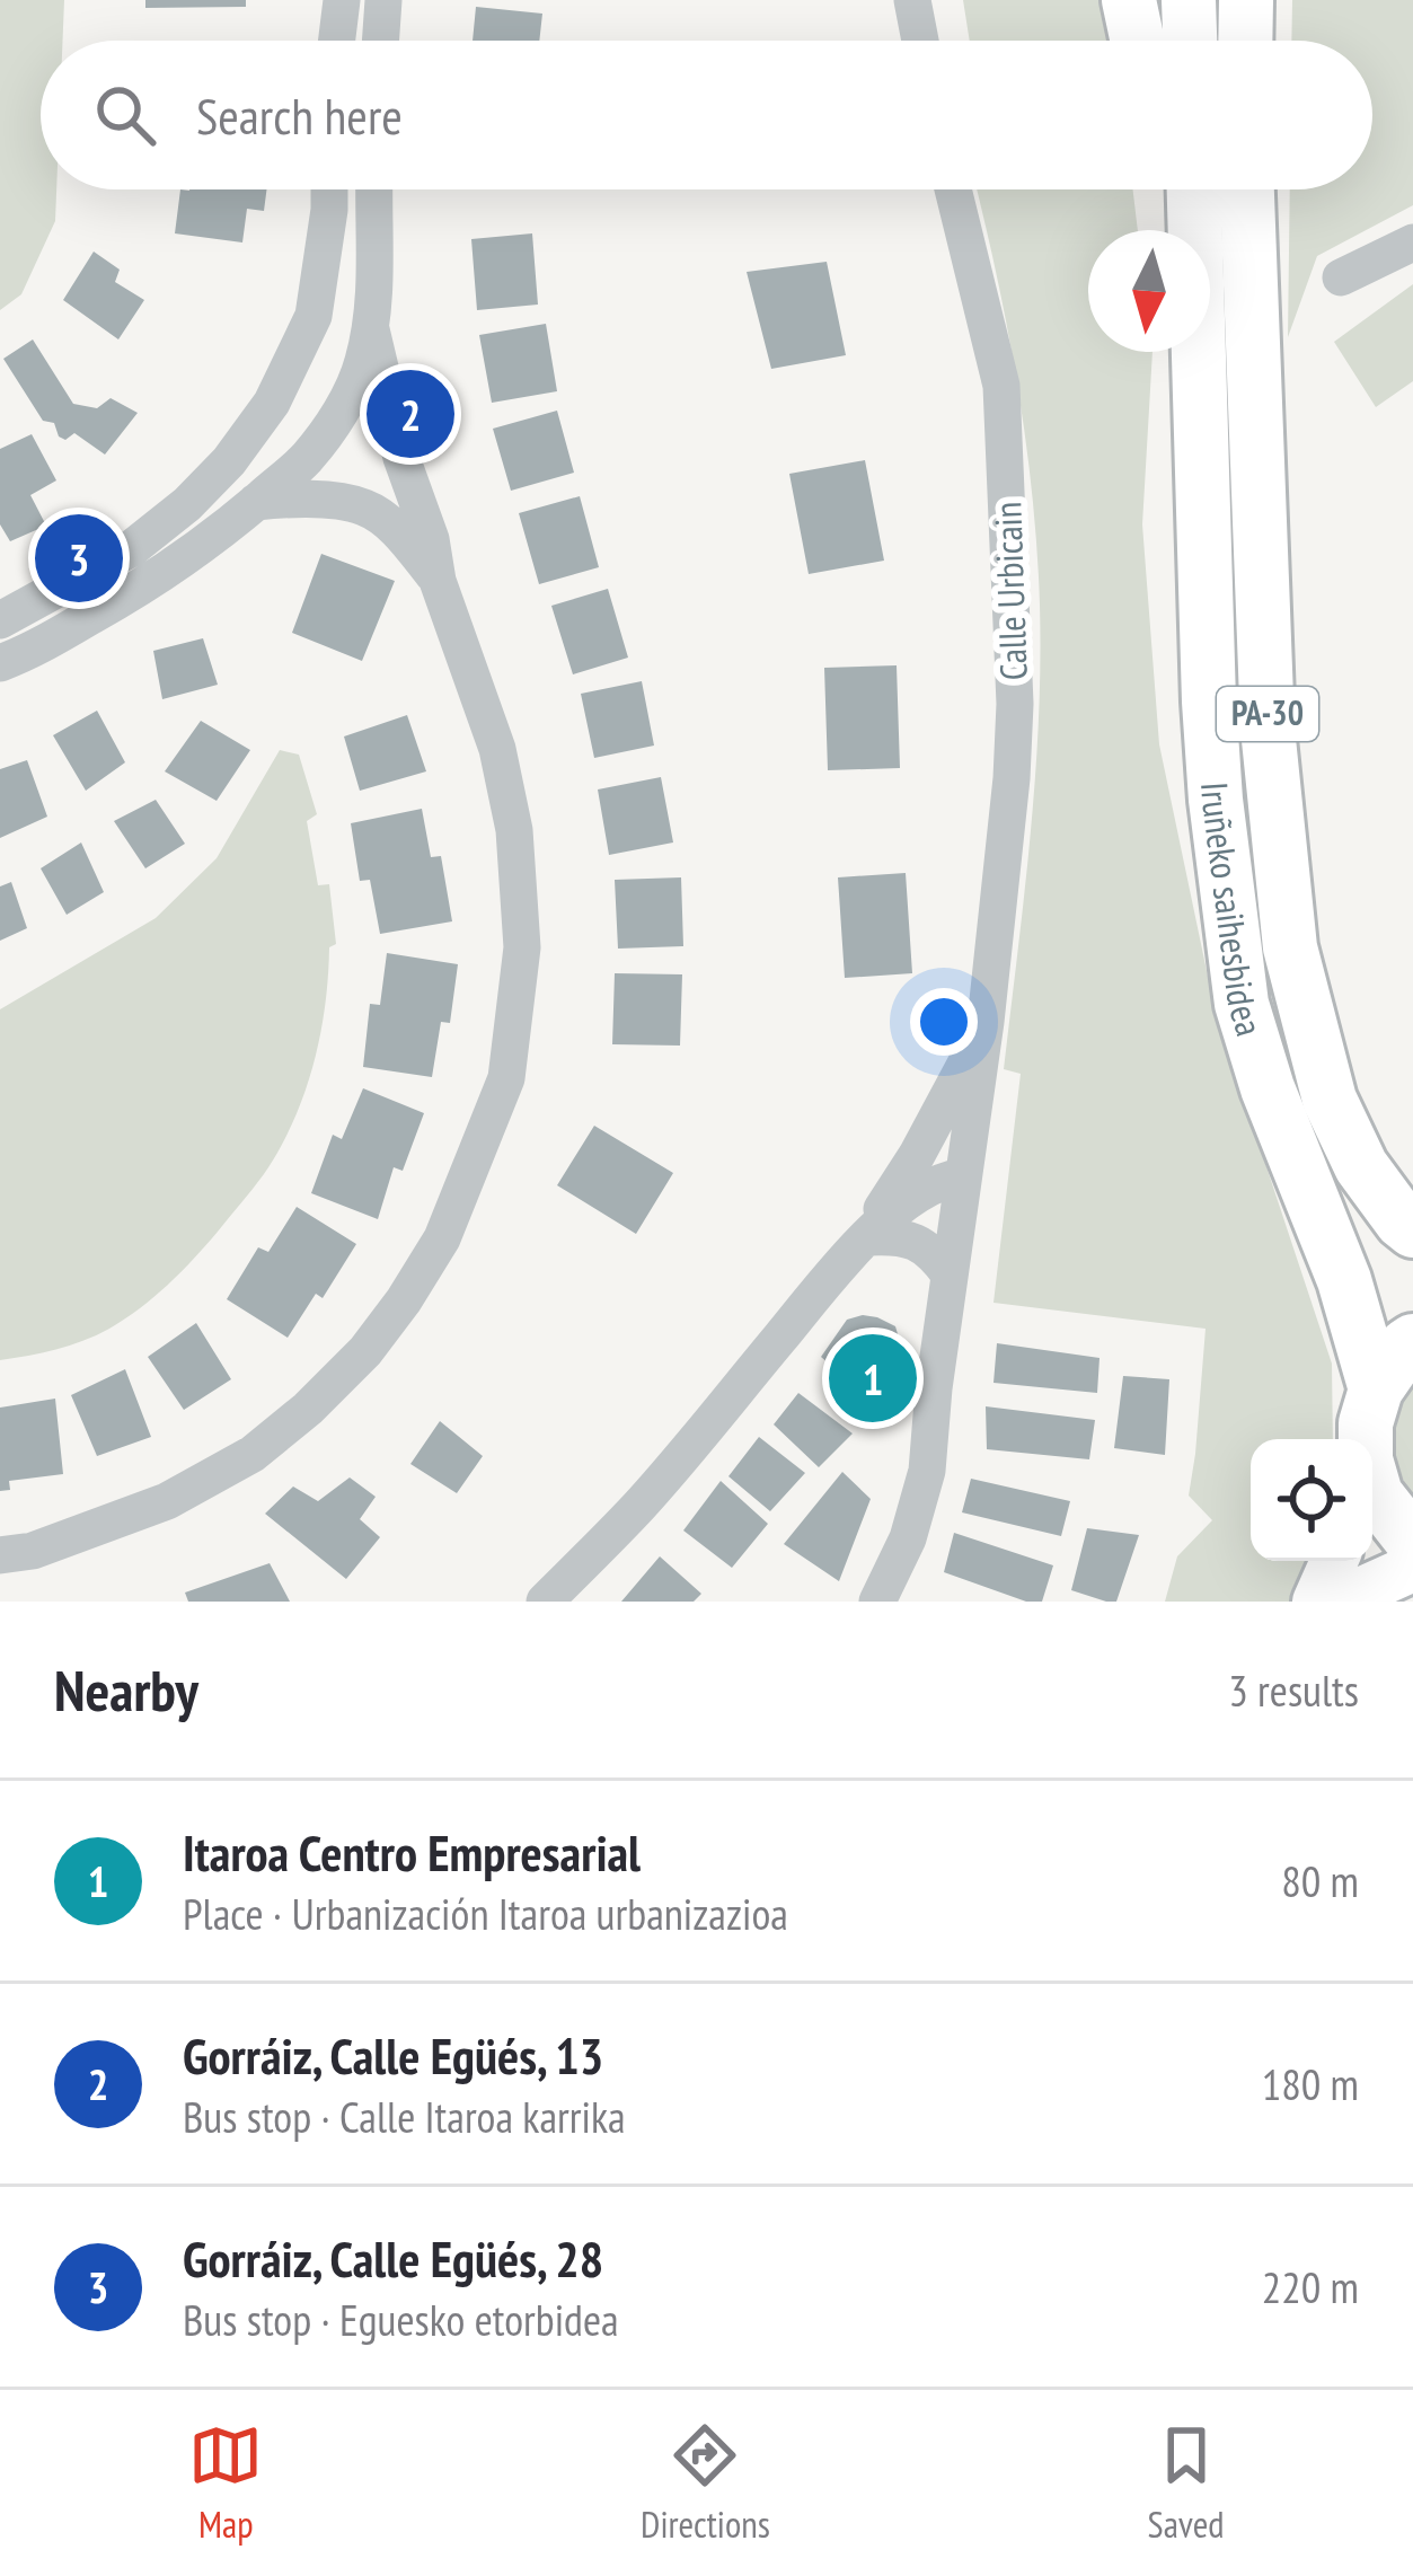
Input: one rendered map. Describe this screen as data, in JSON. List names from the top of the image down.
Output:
{
  "streets": {
    "highway": ["PA-30", "Iruñeko saihesbidea"],
    "street": ["Calle Urbicain"]
  },
  "crossings": [
    ["PA-30", "Iruñeko saihesbidea"]
  ],
  "north": "bottom",
  "page": {
    "search": "Search here",
    "pins": ["2", "3", "1"],
    "heading": ["Nearby", "3 results"],
    "list": [
      {
        "mark": "1",
        "name": "Itaroa Centro Empresarial",
        "note": "Place · Urbanización Itaroa urbanizazioa",
        "value": "80 m"
      },
      {
        "mark": "2",
        "name": "Gorráiz, Calle Egüés, 13",
        "note": "Bus stop · Calle Itaroa karrika",
        "value": "180 m"
      },
      {
        "mark": "3",
        "name": "Gorráiz, Calle Egüés, 28",
        "note": "Bus stop · Eguesko etorbidea",
        "value": "220 m"
      }
    ],
    "nav": ["Map", "Directions", "Saved"]
  }
}
